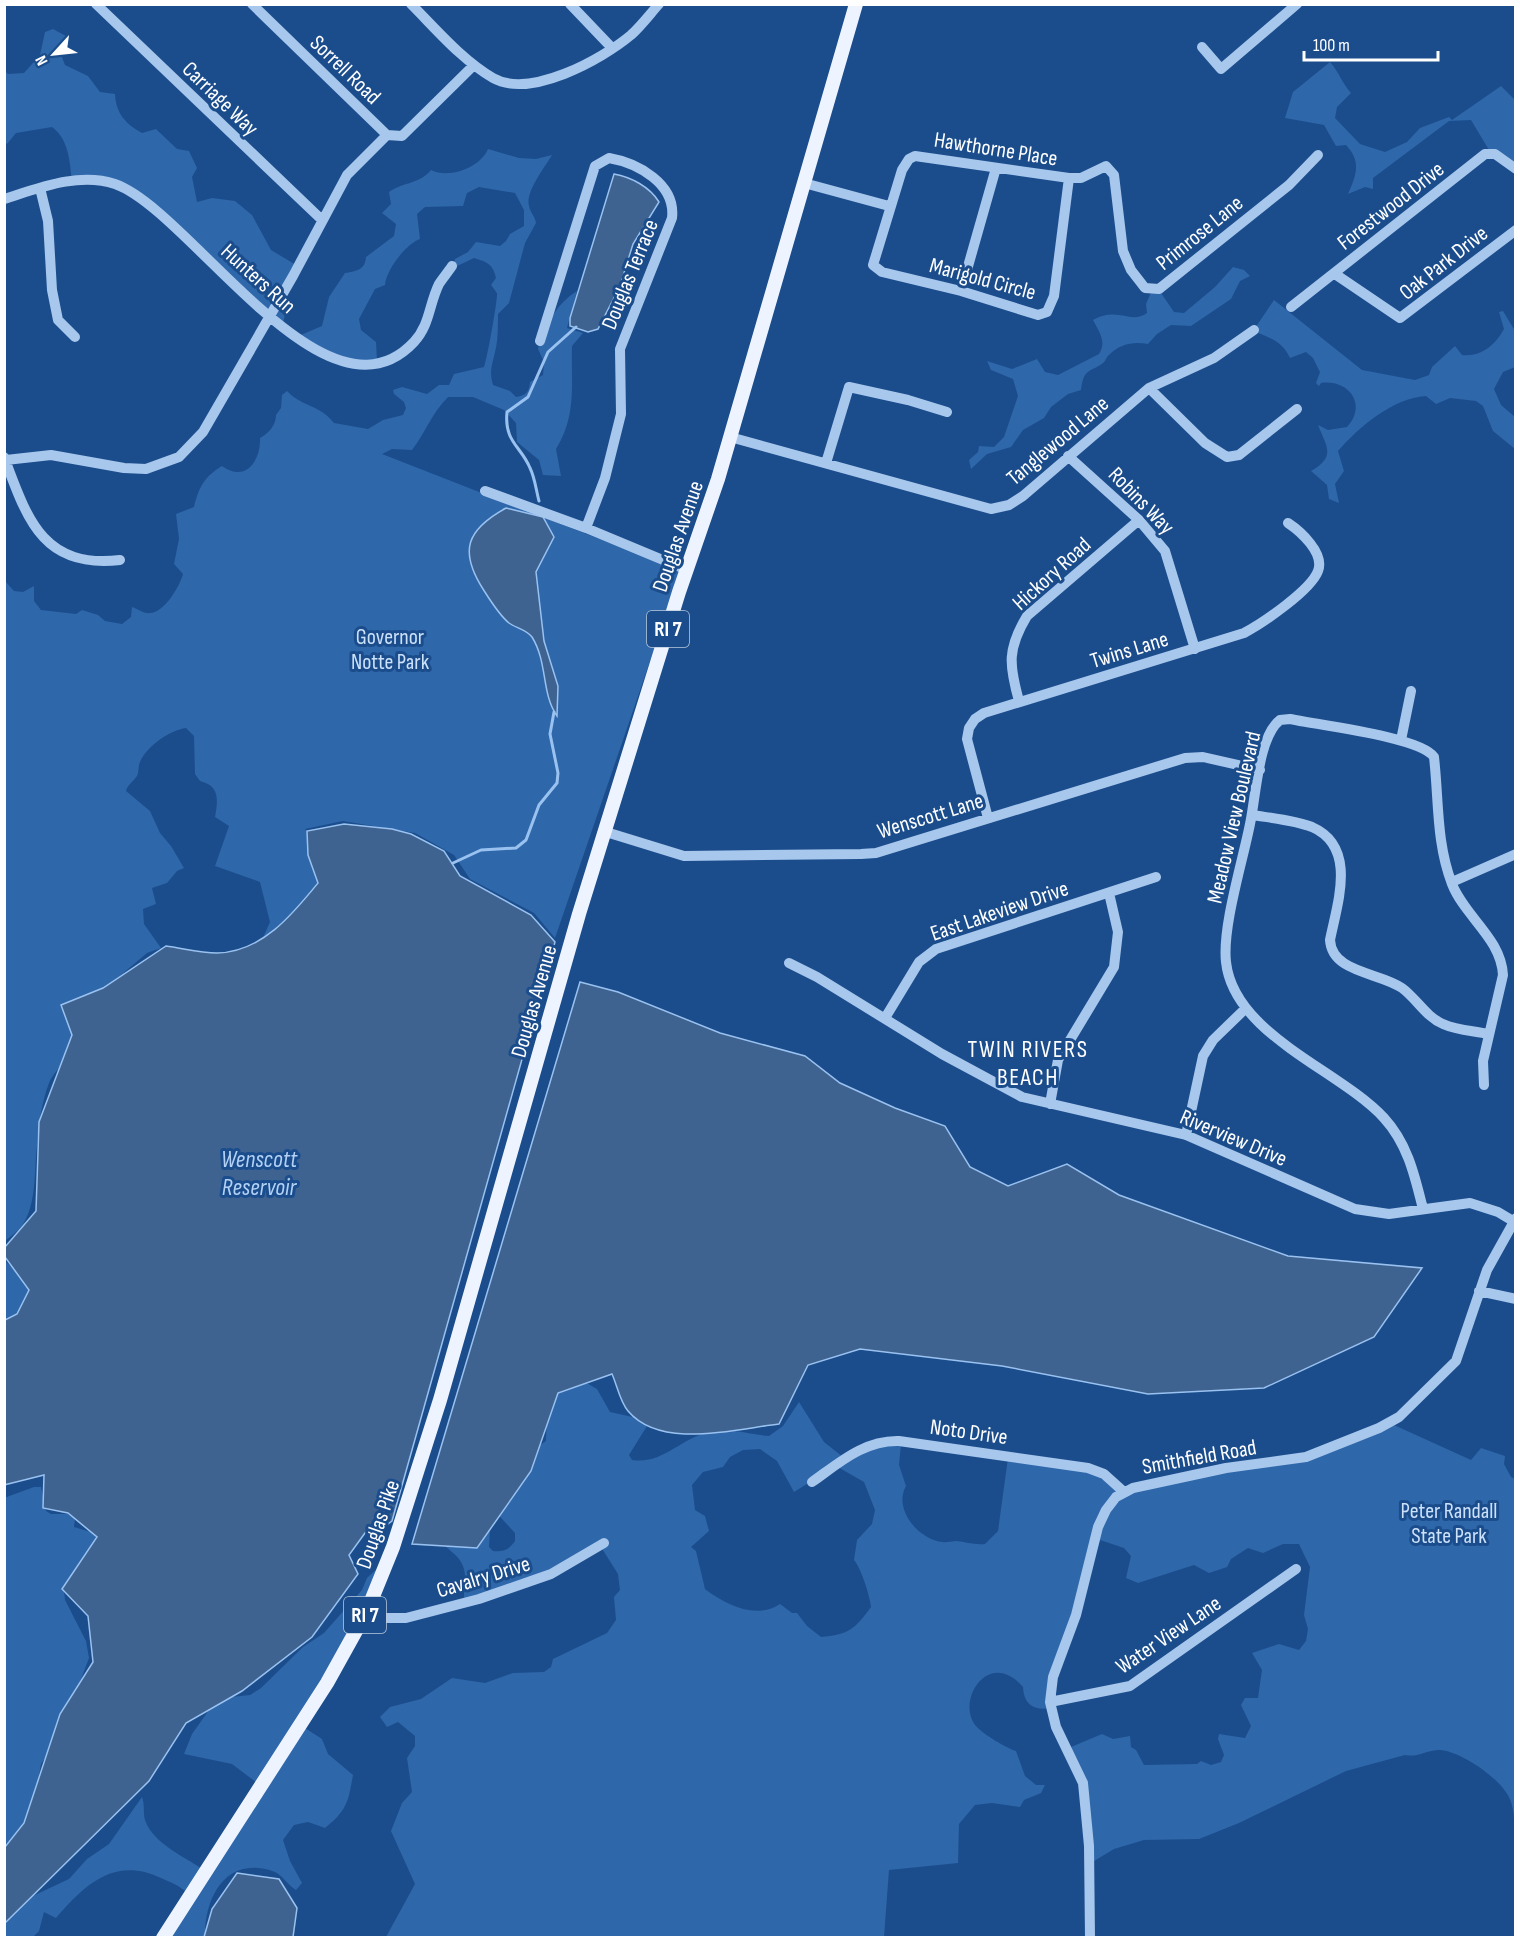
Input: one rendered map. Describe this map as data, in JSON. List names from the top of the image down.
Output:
{
  "streets": {
    "main road": ["Douglas Avenue", "RI 7", "Douglas Pike"],
    "street": [
      "Sorrell Road",
      "Carriage Way",
      "Hawthorne Place",
      "Forestwood Drive",
      "Primrose Lane",
      "Oak Park Drive",
      "Douglas Terrace",
      "Hunters Run",
      "Marigold Circle",
      "Tanglewood Lane",
      "Robins Way",
      "Hickory Road",
      "Twins Lane",
      "Wenscott Lane",
      "Meadow View Boulevard",
      "East Lakeview Drive",
      "Riverview Drive",
      "Noto Drive",
      "Smithfield Road",
      "Cavalry Drive",
      "Water View Lane"
    ]
  },
  "crossings": [
    ["Hawthorne Place", "Primrose Lane"],
    ["Hawthorne Place", "Marigold Circle"],
    ["Forestwood Drive", "Oak Park Drive"],
    ["Tanglewood Lane", "Robins Way"],
    ["Tanglewood Lane", "Douglas Avenue"],
    ["Robins Way", "Hickory Road"],
    ["Robins Way", "Twins Lane"],
    ["Douglas Avenue", "Wenscott Lane"],
    ["Douglas Avenue", "Douglas Pike"],
    ["Hickory Road", "Twins Lane"],
    ["Twins Lane", "Wenscott Lane"],
    ["Wenscott Lane", "Meadow View Boulevard"],
    ["Meadow View Boulevard", "Riverview Drive"],
    ["East Lakeview Drive", "Riverview Drive"],
    ["Riverview Drive", "Smithfield Road"],
    ["Noto Drive", "Smithfield Road"],
    ["Smithfield Road", "Water View Lane"],
    ["Douglas Pike", "Cavalry Drive"]
  ],
  "districts": ["TWIN RIVERS BEACH"],
  "water": ["Wenscott Reservoir"],
  "parks": ["Governor Notte Park", "Peter Randall State Park"],
  "scale_bar": "100 m",
  "north": "bottom left"
}
